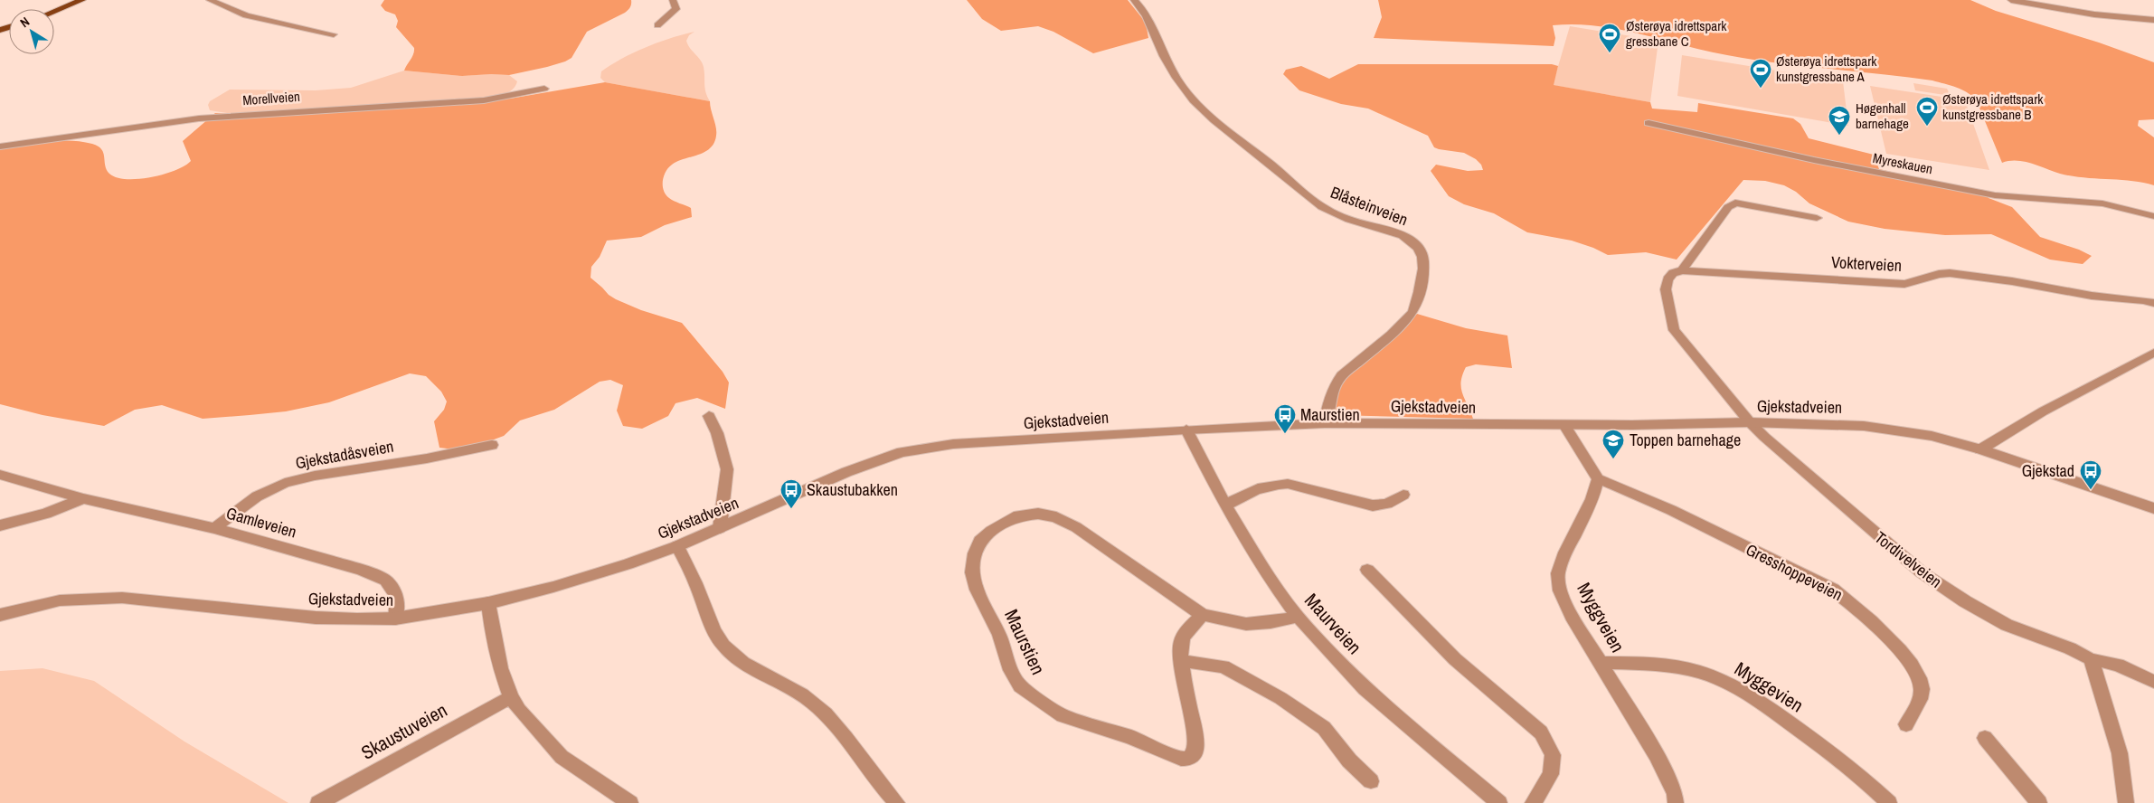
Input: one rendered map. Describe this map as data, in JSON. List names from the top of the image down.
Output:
{
  "streets": {
    "street": [
      "Morellveien",
      "Myreskauen",
      "Blåsteinveien",
      "Vokterveien",
      "Gjekstadveien",
      "Gjekstadåsveien",
      "Gamleveien",
      "Tordivelveien",
      "Gresshoppeveien",
      "Myggveien",
      "Maurveien",
      "Maurstien",
      "Myggevien",
      "Skaustuveien"
    ]
  },
  "crossings": [
    ["Blåsteinveien", "Gjekstadveien"],
    ["Gjekstadveien", "Gamleveien"],
    ["Gjekstadveien", "Tordivelveien"],
    ["Gjekstadveien", "Maurveien"],
    ["Gjekstadåsveien", "Gamleveien"],
    ["Gresshoppeveien", "Myggveien"],
    ["Myggveien", "Myggevien"],
    ["Maurveien", "Maurstien"]
  ],
  "places": {
    "sports": ["Østerøya idrettspark gressbane C", "Østerøya idrettspark kunstgressbane A", "Østerøya idrettspark kunstgressbane B"],
    "school or university": ["Høgenhall barnehage", "Toppen barnehage"],
    "bus stop": ["Maurstien", "Gjekstad", "Skaustubakken"]
  },
  "north": "top left"
}
